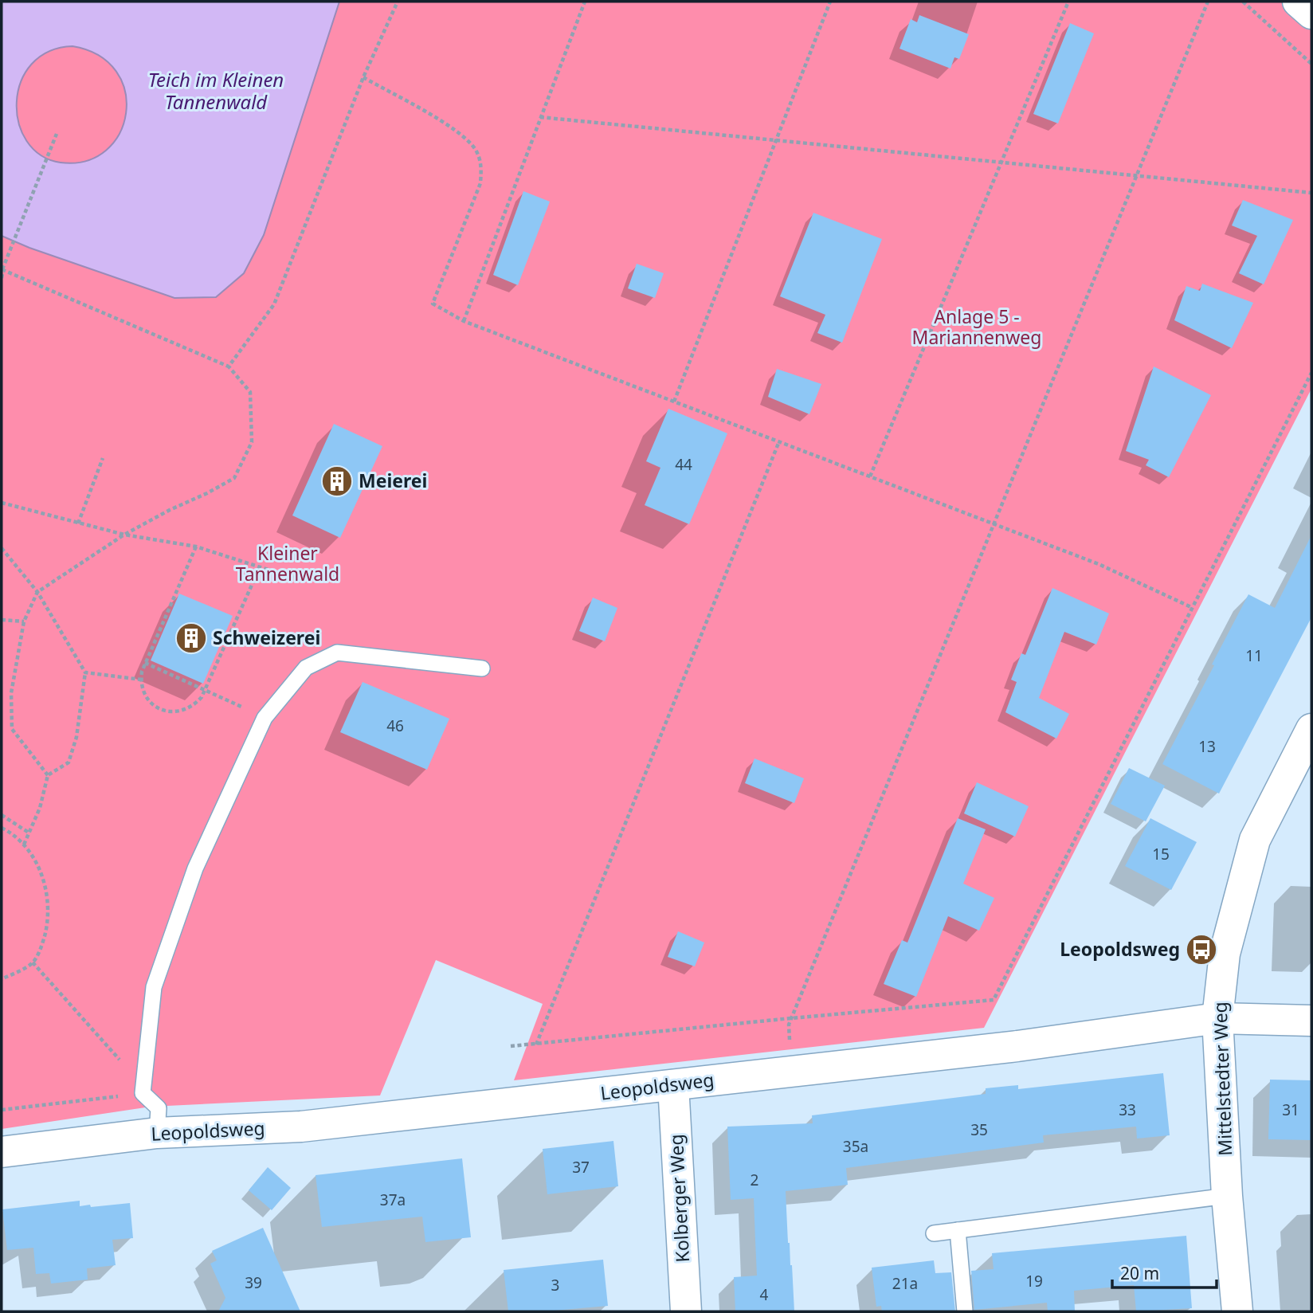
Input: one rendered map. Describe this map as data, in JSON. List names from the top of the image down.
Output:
{
  "streets": {
    "street": ["Mittelstedter Weg", "Leopoldsweg", "Kolberger Weg"]
  },
  "crossings": [
    ["Mittelstedter Weg", "Leopoldsweg"],
    ["Leopoldsweg", "Kolberger Weg"]
  ],
  "water": ["Teich im Kleinen Tannenwald"],
  "parks": ["Anlage 5 - Mariannenweg", "Kleiner Tannenwald"],
  "places": {
    "building": ["Meierei", "Schweizerei"],
    "bus stop": ["Leopoldsweg"]
  },
  "house_numbers": [
    "44",
    "11",
    "46",
    "13",
    "15",
    "33",
    "31",
    "35",
    "35a",
    "37",
    "2",
    "37a",
    "19",
    "39",
    "21a",
    "3",
    "4"
  ],
  "scale_bar": "20 m"
}
